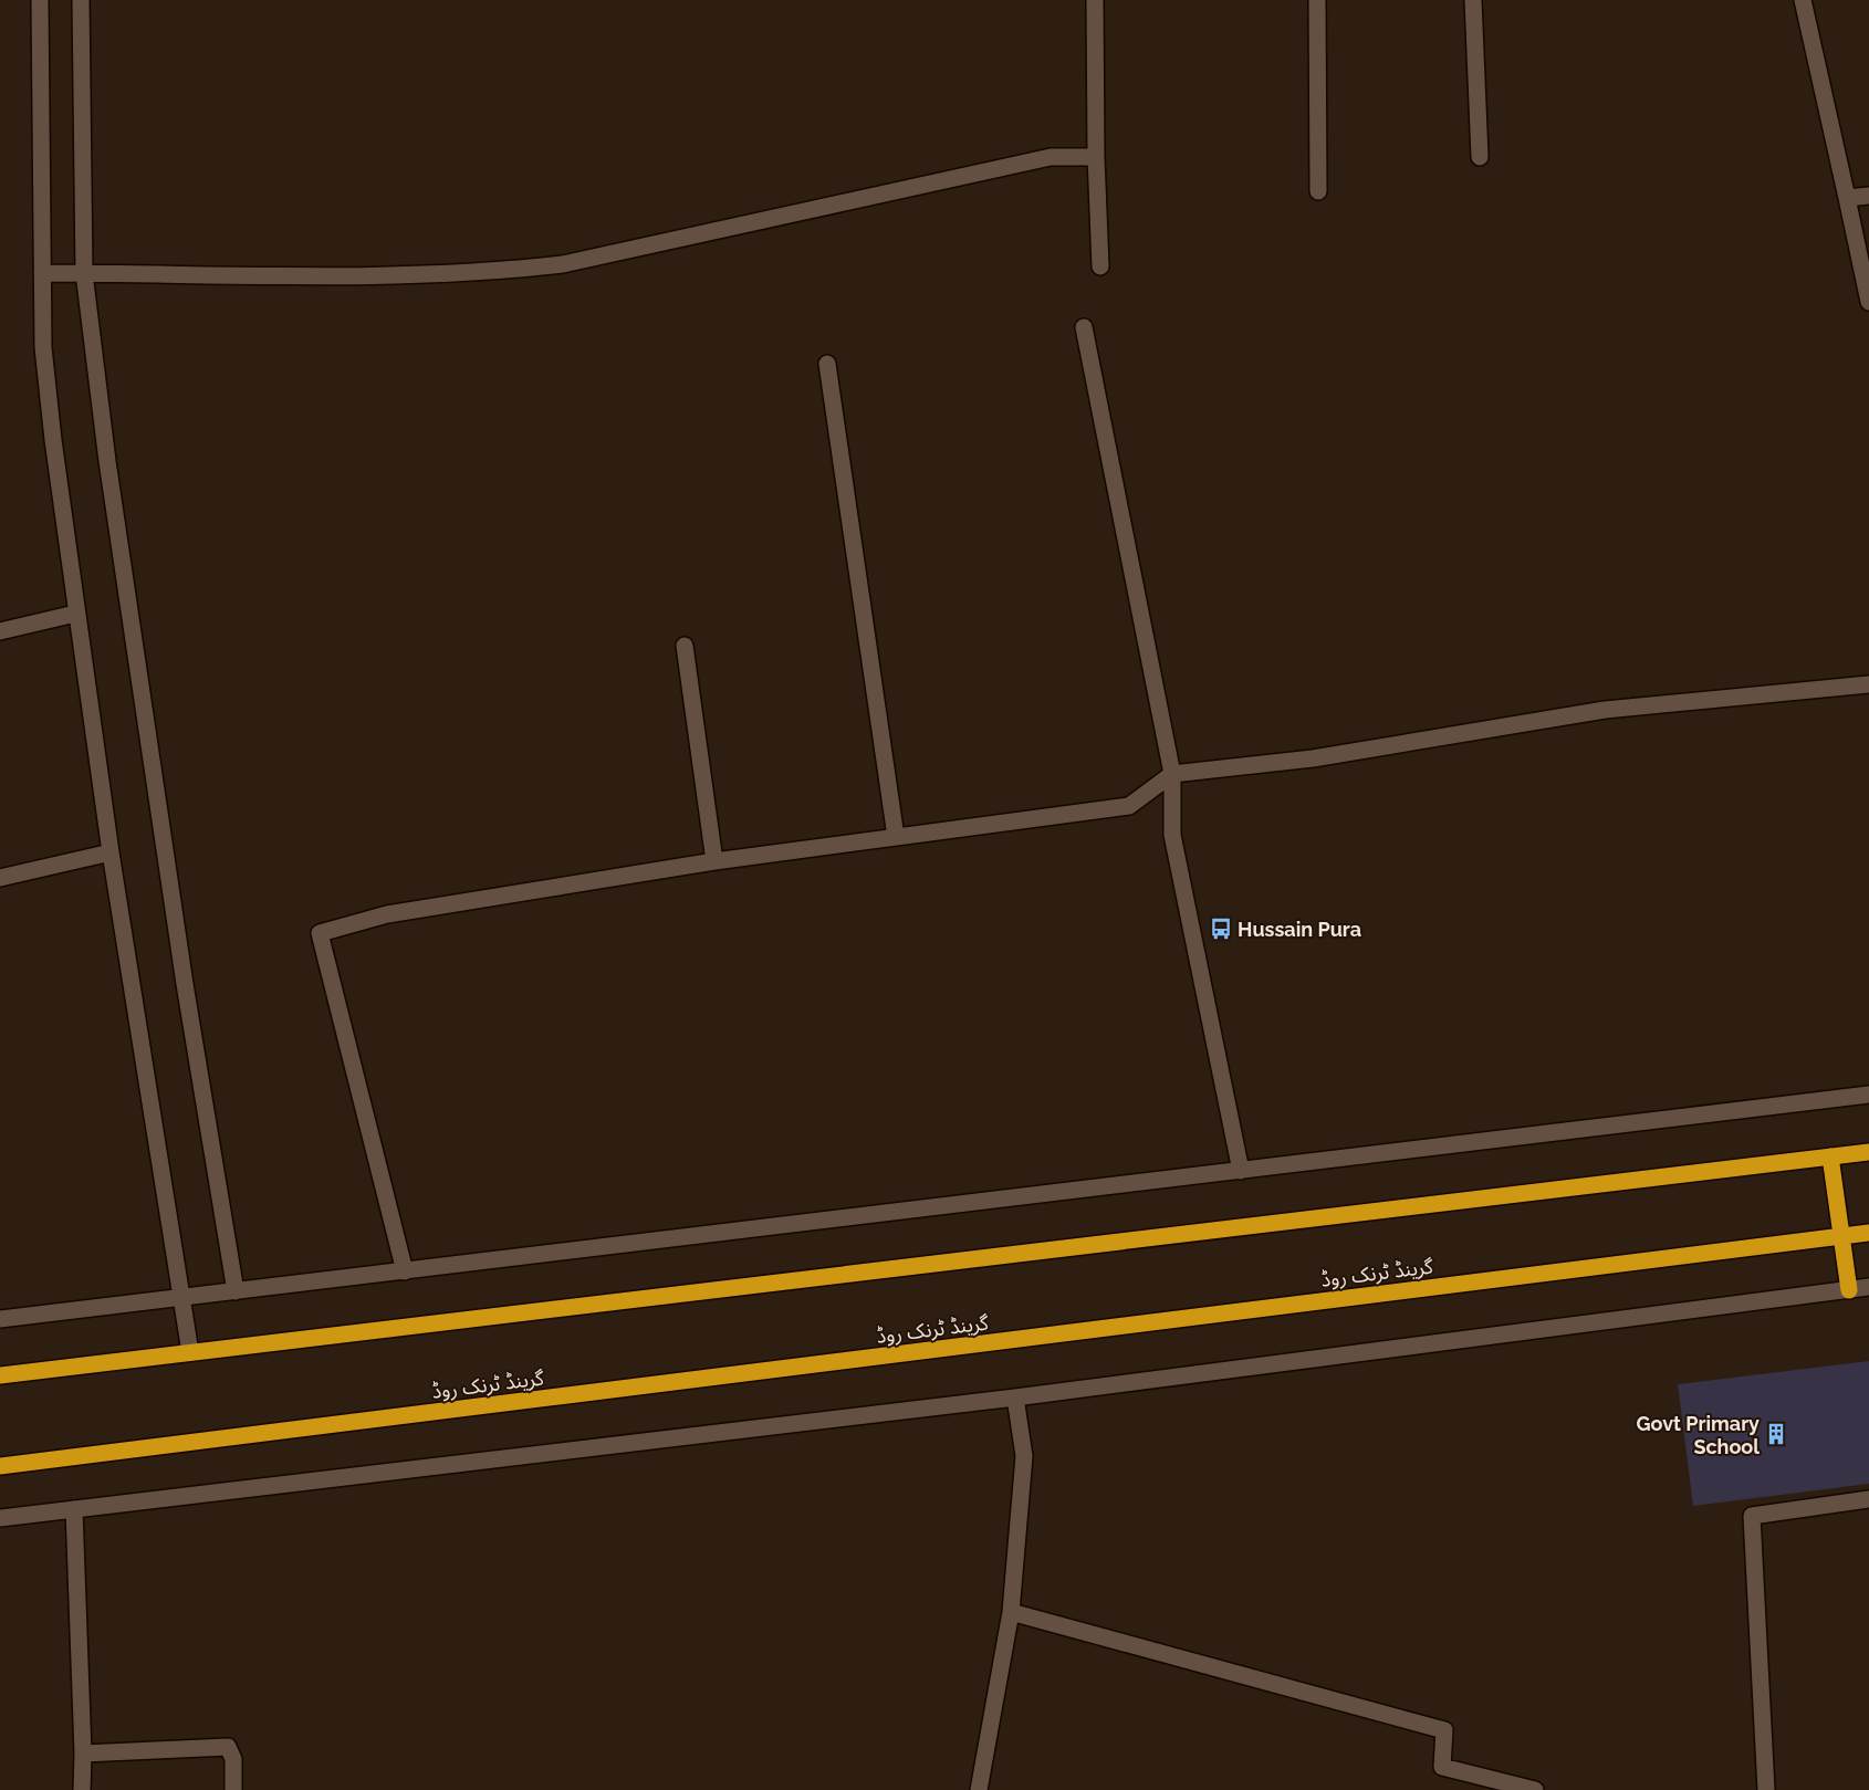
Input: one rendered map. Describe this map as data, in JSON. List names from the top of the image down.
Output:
{
  "streets": {
    "highway": ["گرینڈ ٹرنک روڈ"]
  },
  "places": {
    "bus stop": ["Hussain Pura"],
    "building": ["Govt Primary School"]
  }
}
